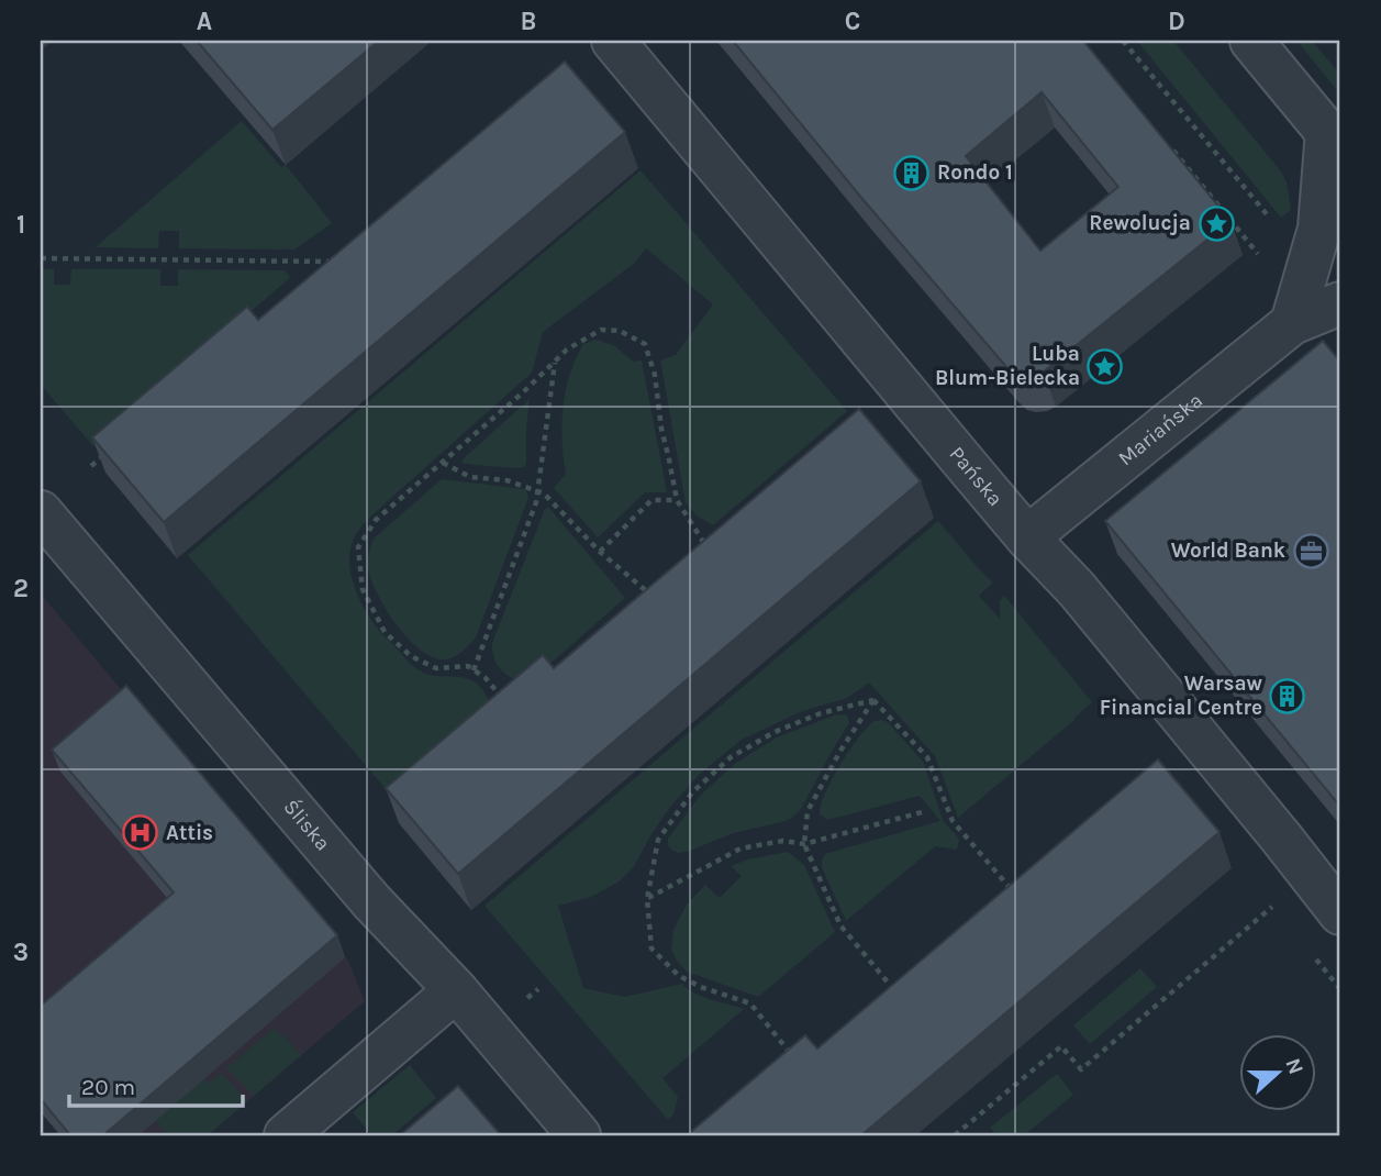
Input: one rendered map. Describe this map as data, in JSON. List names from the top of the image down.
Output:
{
  "streets": {
    "street": ["Mariańska", "Pańska", "Śliska"]
  },
  "crossings": [
    ["Mariańska", "Pańska"]
  ],
  "places": {
    "building": ["Rondo 1", "Warsaw Financial Centre"],
    "place": ["Rewolucja", "Luba Blum-Bielecka"],
    "office": ["World Bank"],
    "hospital": ["Attis"]
  },
  "scale_bar": "20 m",
  "north": "right",
  "grid": {
    "columns": [
      "A",
      "B",
      "C",
      "D"
    ],
    "rows": ["1", "2", "3"]
  }
}
